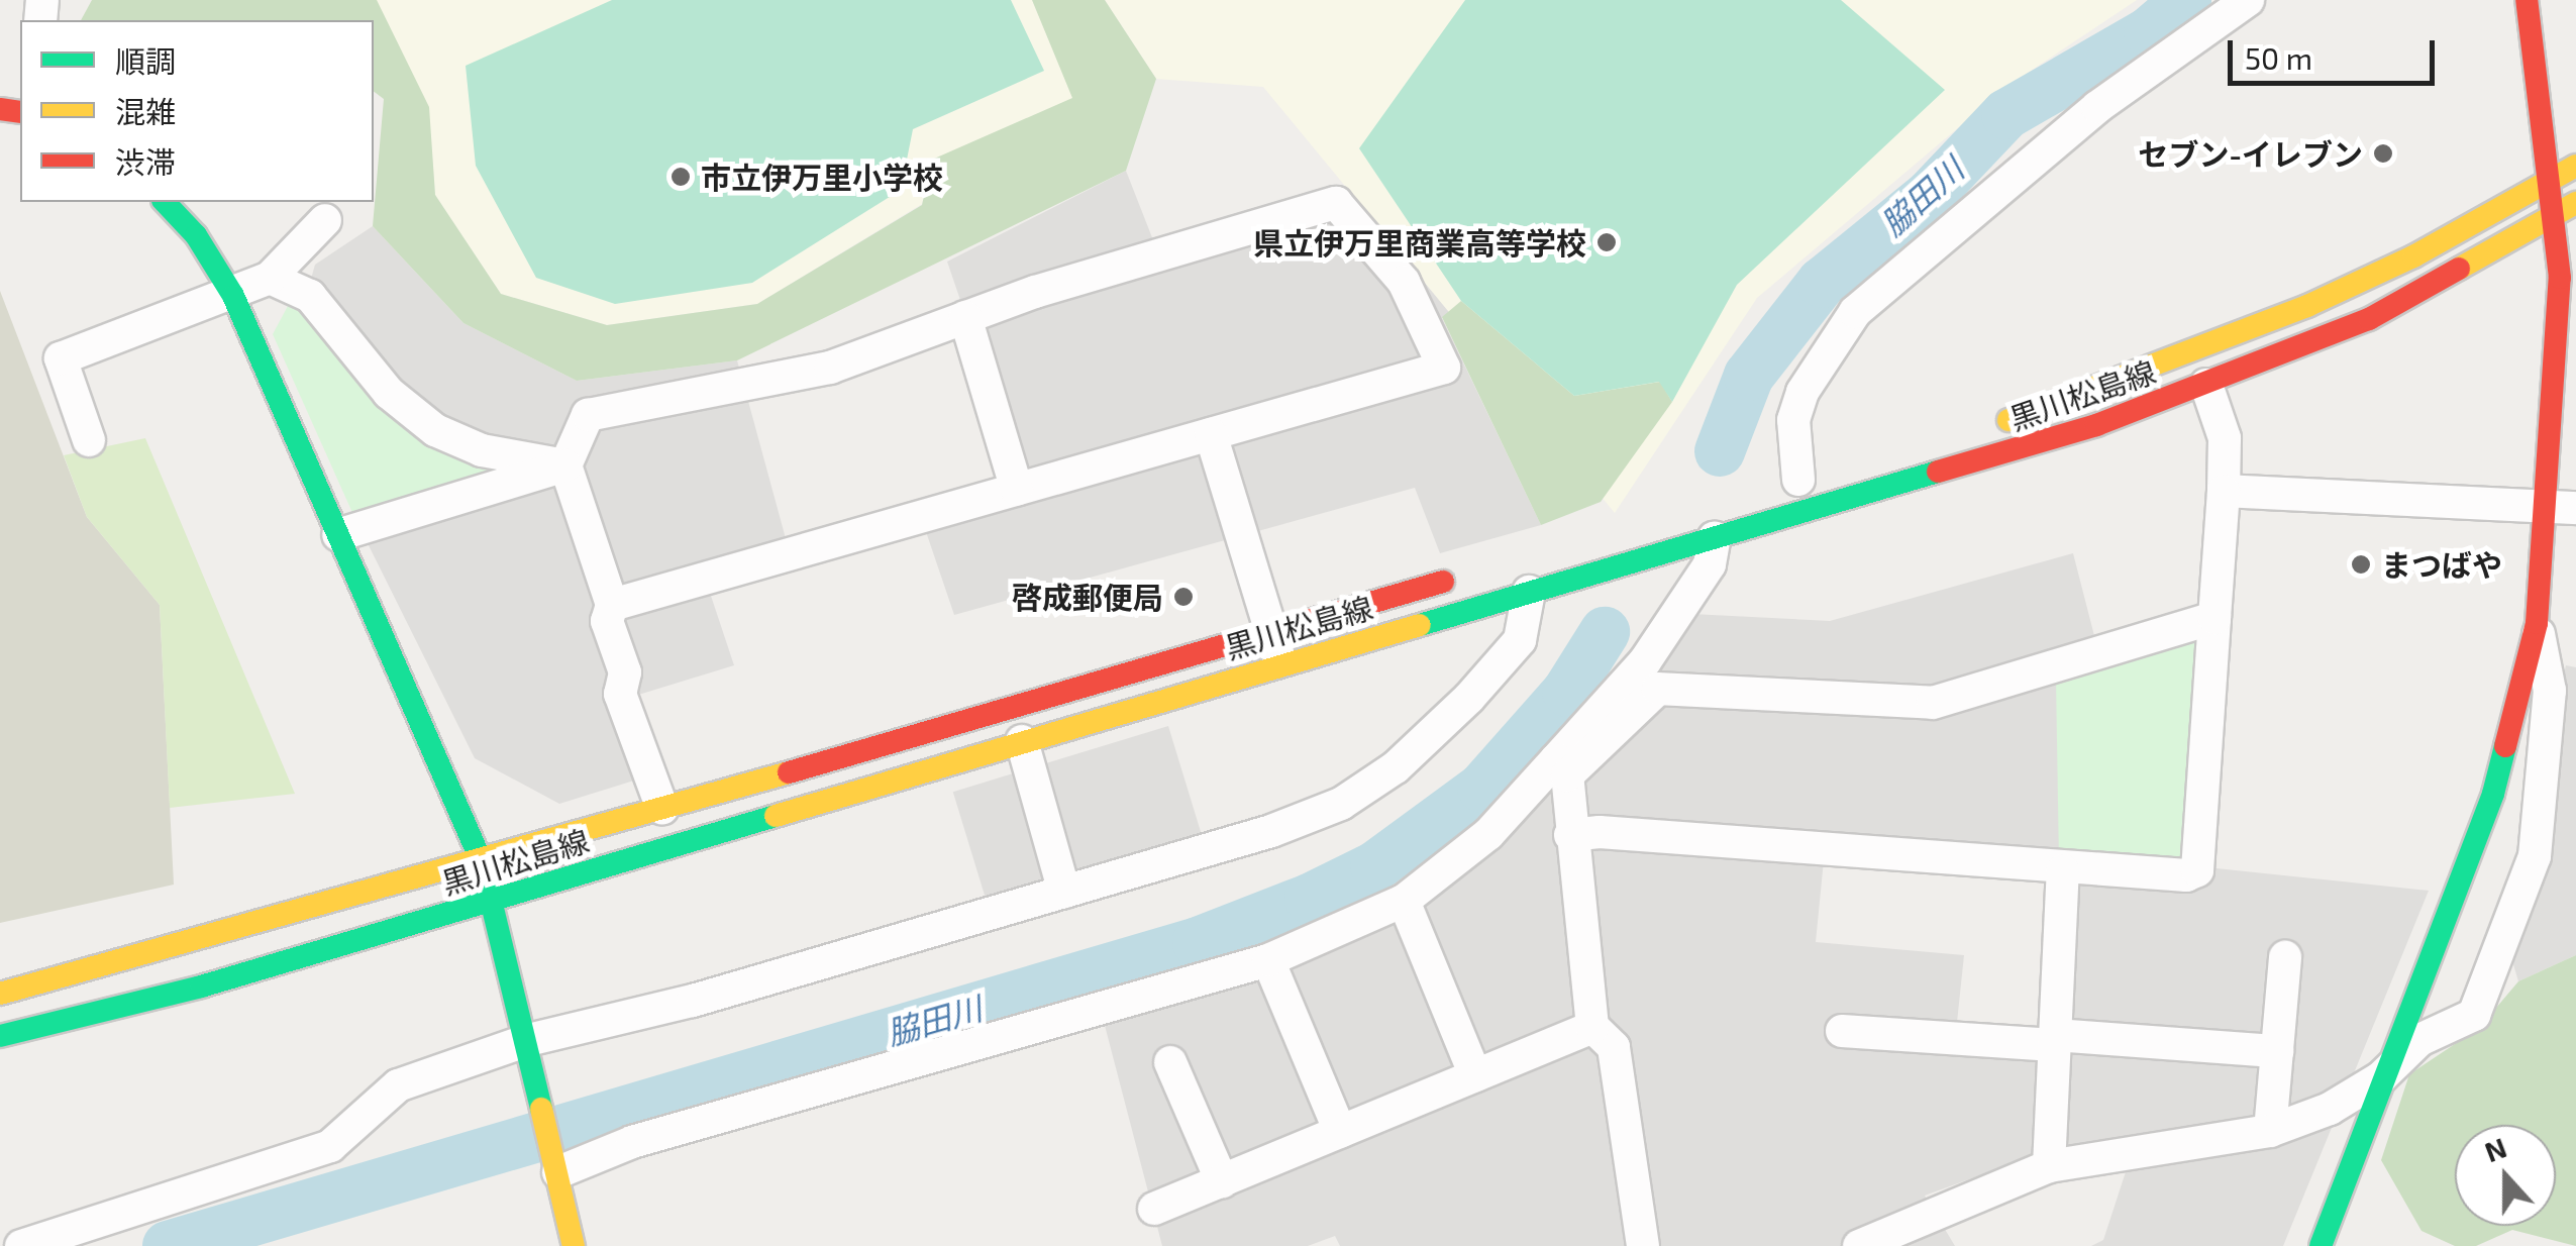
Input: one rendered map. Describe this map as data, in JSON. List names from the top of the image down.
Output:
{
  "streets": {
    "main road": ["黒川松島線"]
  },
  "water": ["脇田川"],
  "places": [
    "セブン-イレブン",
    "市立伊万里小学校",
    "県立伊万里商業高等学校",
    "まつばや",
    "啓成郵便局"
  ],
  "legend": ["順調", "混雑", "渋滞"],
  "scale_bar": "50 m",
  "north": "top"
}
